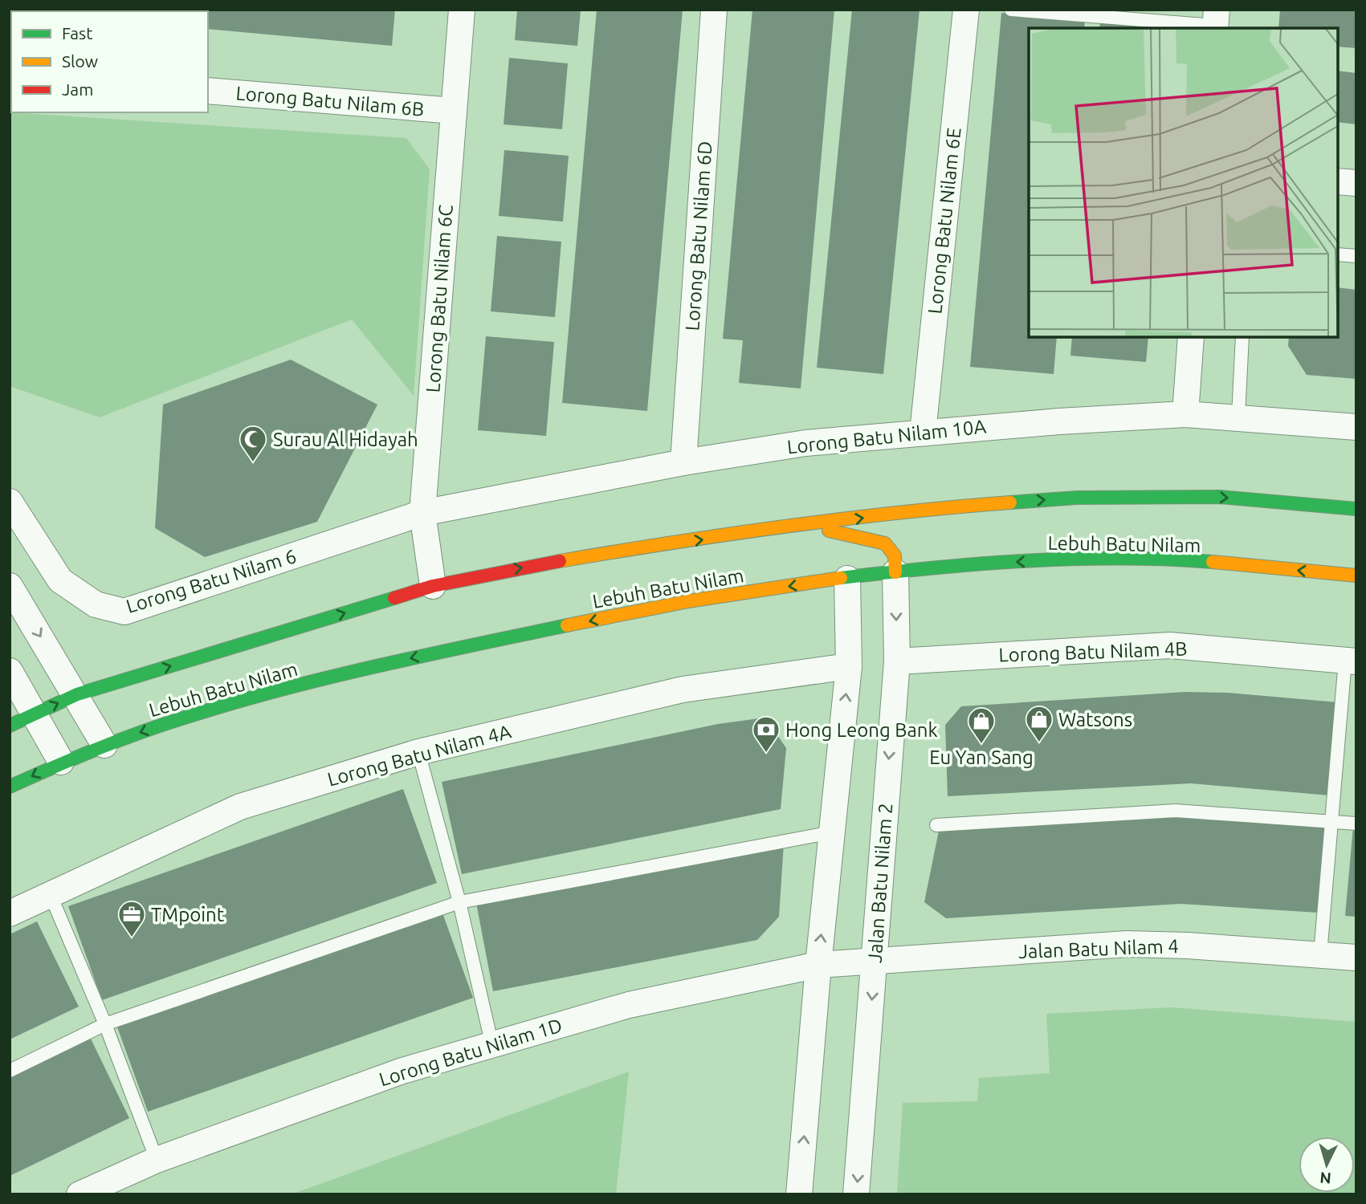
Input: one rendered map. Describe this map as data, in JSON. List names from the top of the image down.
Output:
{
  "streets": {
    "main road": ["Lebuh Batu Nilam"],
    "street": [
      "Lorong Batu Nilam 6B",
      "Lorong Batu Nilam 6E",
      "Lorong Batu Nilam 6D",
      "Lorong Batu Nilam 6C",
      "Lorong Batu Nilam 10A",
      "Lorong Batu Nilam 6",
      "Lorong Batu Nilam 4B",
      "Lorong Batu Nilam 4A",
      "Jalan Batu Nilam 2",
      "Jalan Batu Nilam 4",
      "Lorong Batu Nilam 1D"
    ]
  },
  "crossings": [
    ["Lorong Batu Nilam 6B", "Lorong Batu Nilam 6C"],
    ["Lorong Batu Nilam 6E", "Lorong Batu Nilam 10A"],
    ["Lorong Batu Nilam 6D", "Lorong Batu Nilam 10A"],
    ["Lorong Batu Nilam 6C", "Lorong Batu Nilam 10A"],
    ["Lorong Batu Nilam 6C", "Lebuh Batu Nilam"],
    ["Lorong Batu Nilam 6C", "Lorong Batu Nilam 6"],
    ["Lorong Batu Nilam 10A", "Lorong Batu Nilam 6"],
    ["Lebuh Batu Nilam", "Jalan Batu Nilam 2"],
    ["Lorong Batu Nilam 4B", "Jalan Batu Nilam 2"],
    ["Jalan Batu Nilam 2", "Jalan Batu Nilam 4"],
    ["Jalan Batu Nilam 2", "Lorong Batu Nilam 1D"],
    ["Jalan Batu Nilam 4", "Lorong Batu Nilam 1D"]
  ],
  "places": {
    "mosque": ["Surau Al Hidayah"],
    "shop": ["Watsons", "Eu Yan Sang"],
    "bank": ["Hong Leong Bank"],
    "office": ["TMpoint"]
  },
  "legend": ["Fast", "Slow", "Jam"],
  "north": "bottom"
}
